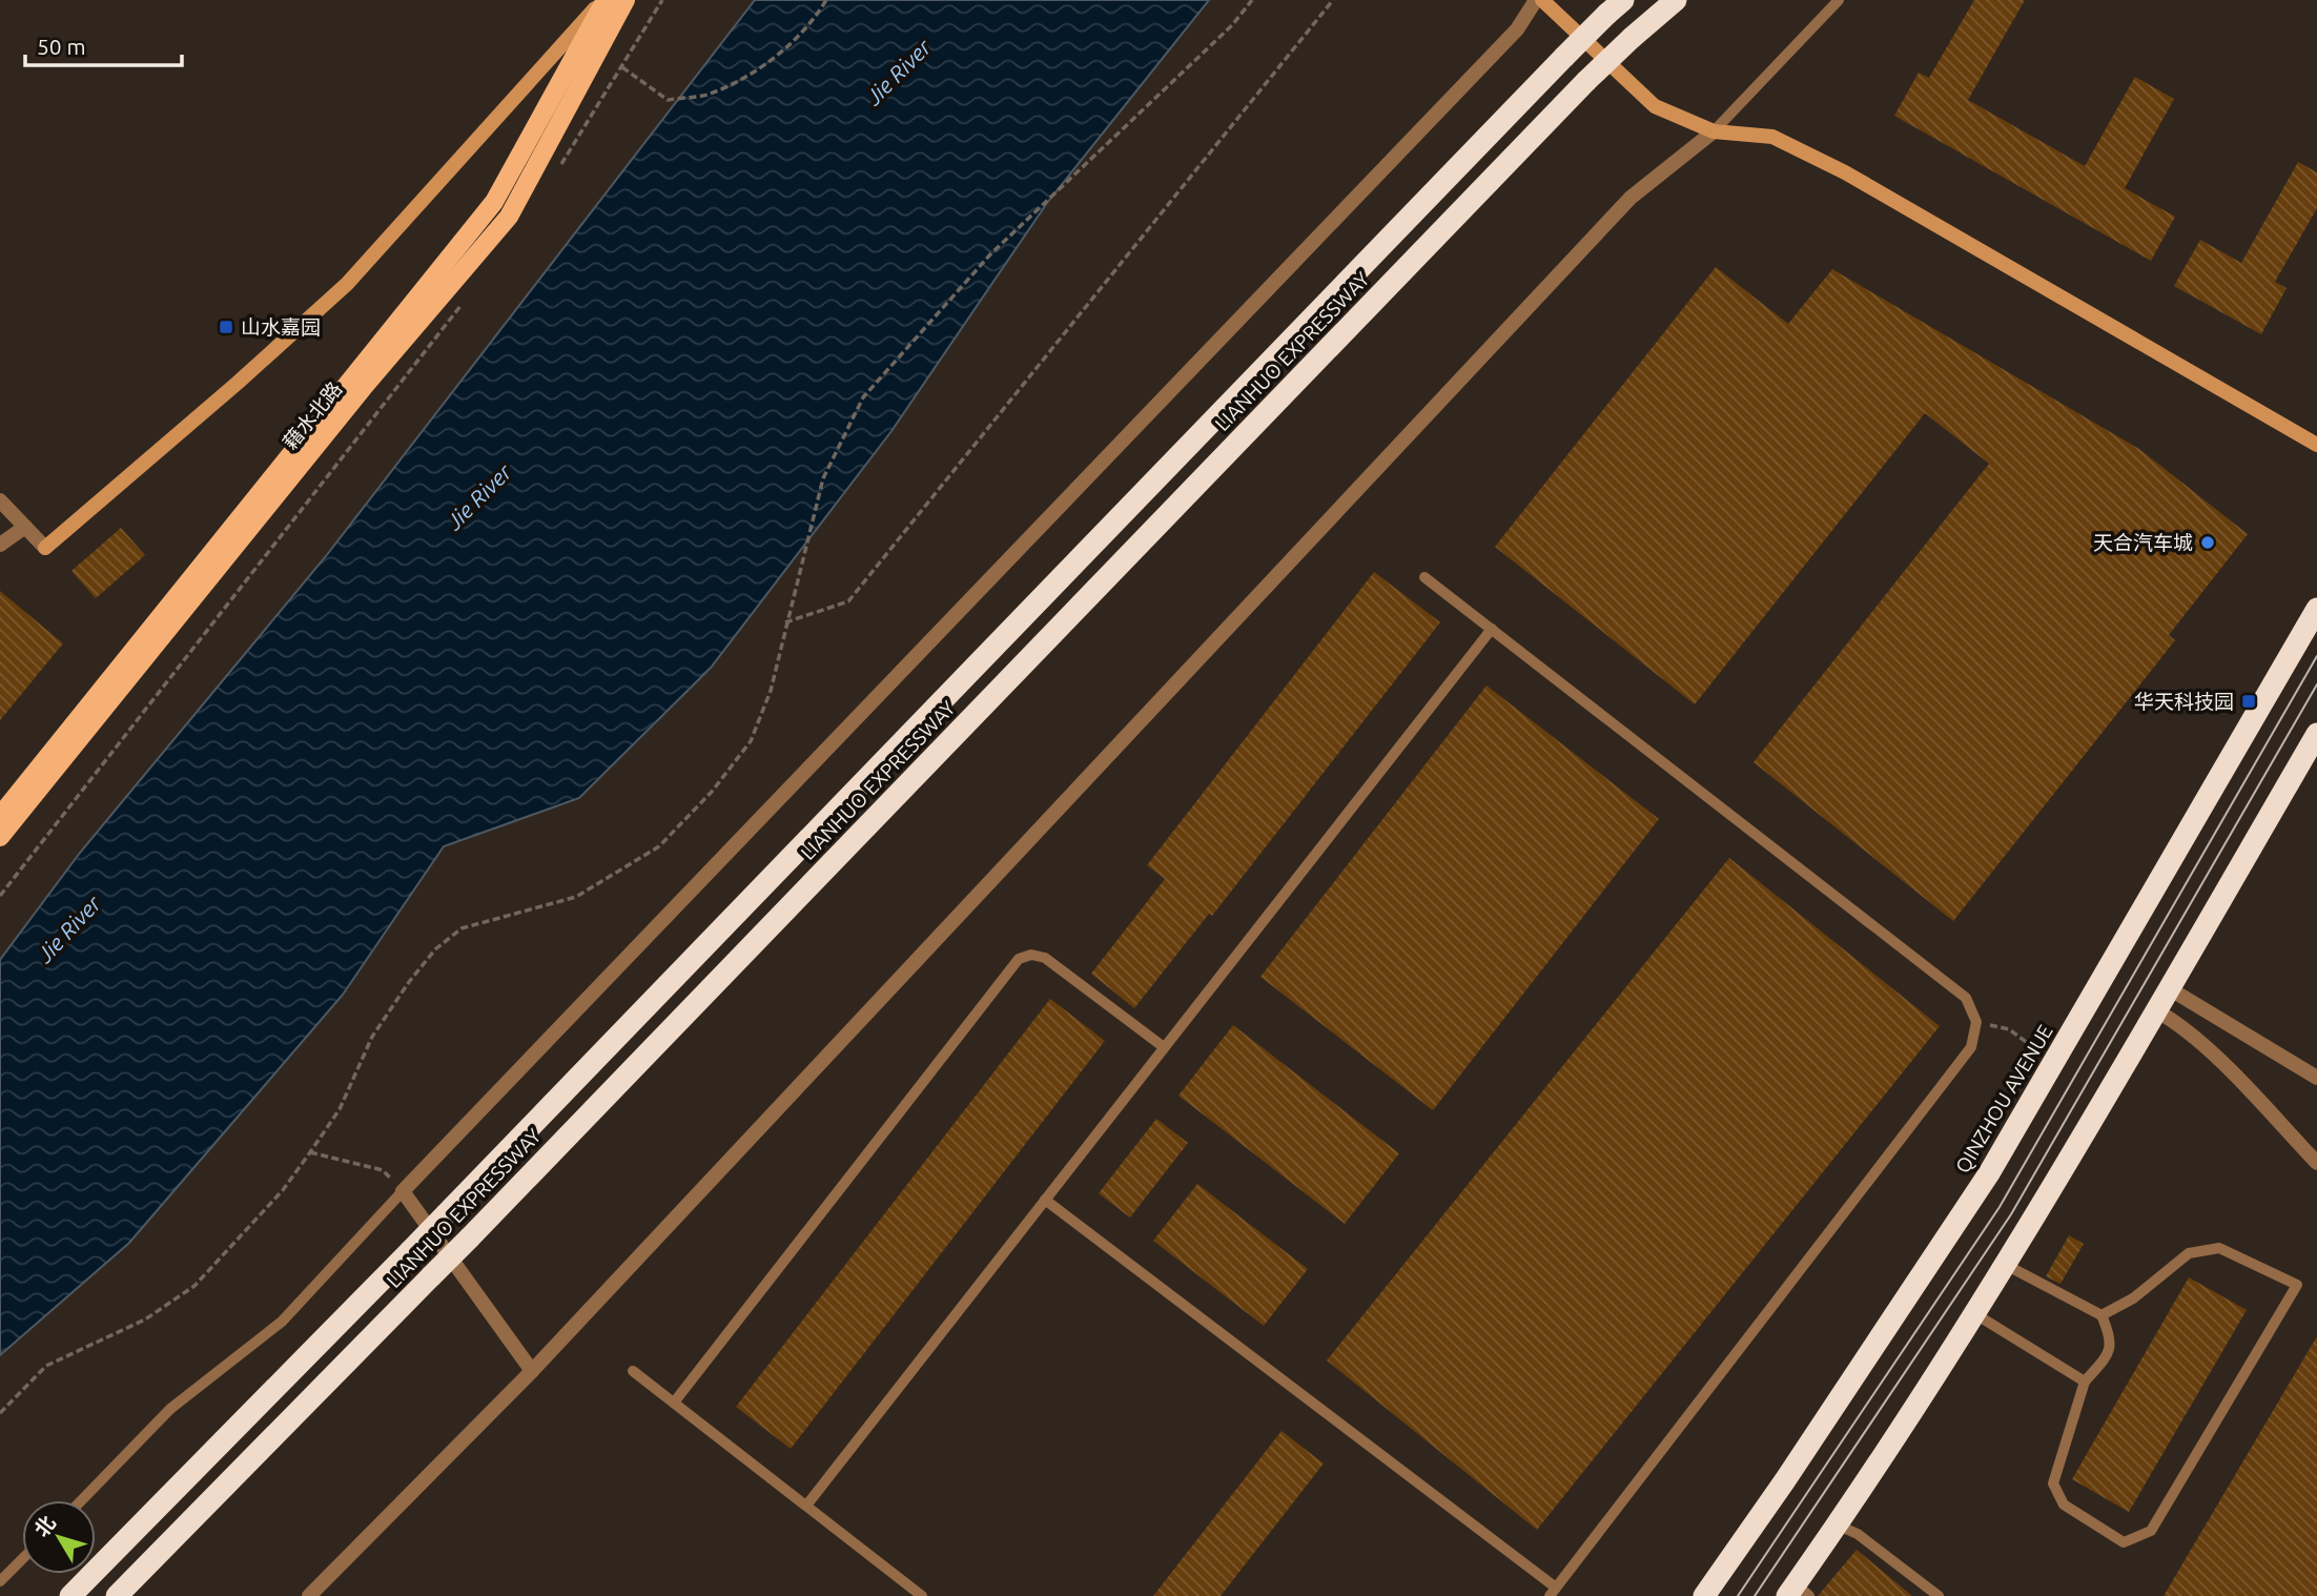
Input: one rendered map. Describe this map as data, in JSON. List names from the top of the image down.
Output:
{
  "streets": {
    "highway": ["LIANHUO EXPRESSWAY", "QINZHOU AVENUE"],
    "main road": ["藉水北路"]
  },
  "water": ["Jie River"],
  "places": {
    "transit": ["山水嘉园", "华天科技园"],
    "other": ["天合汽车城"]
  },
  "scale_bar": "50 m",
  "north": "top left"
}
